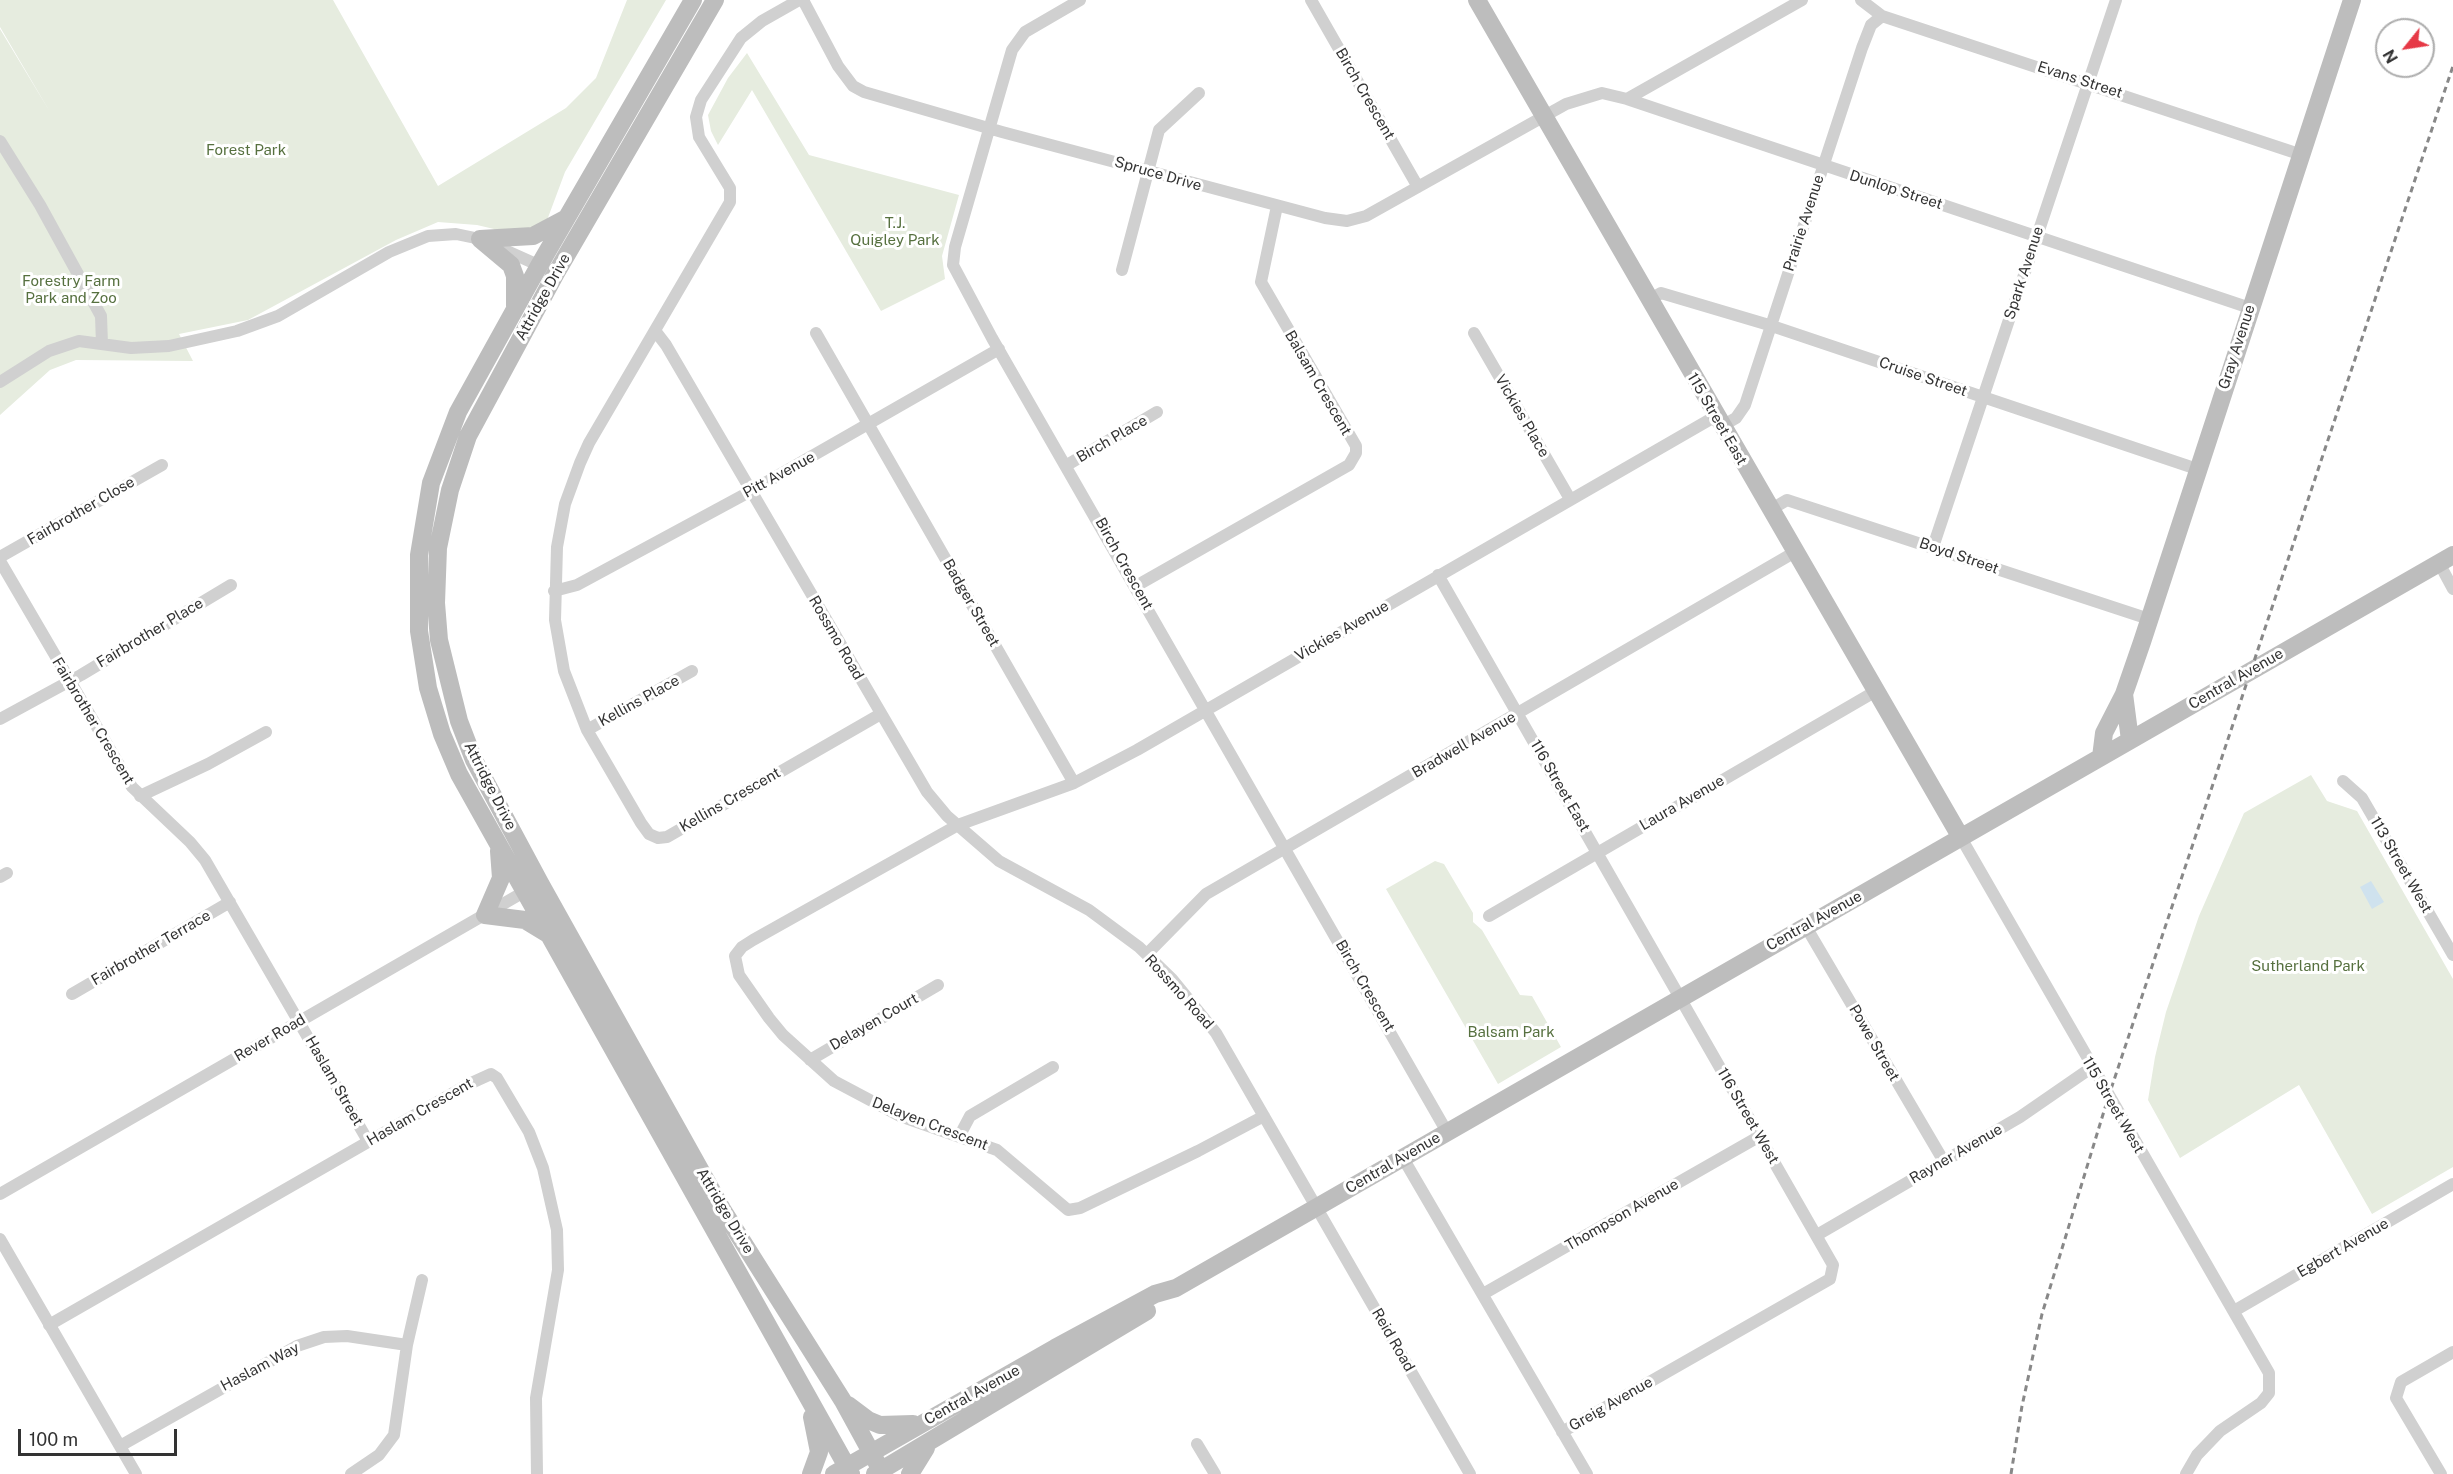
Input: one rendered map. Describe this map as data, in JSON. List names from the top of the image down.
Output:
{
  "streets": {
    "main road": [
      "Attridge Drive",
      "Gray Avenue",
      "115 Street East",
      "Central Avenue"
    ],
    "street": [
      "Evans Street",
      "Birch Crescent",
      "Spruce Drive",
      "Dunlop Street",
      "Prairie Avenue",
      "Spark Avenue",
      "Cruise Street",
      "Balsam Crescent",
      "Vickies Place",
      "Birch Place",
      "Pitt Avenue",
      "Fairbrother Close",
      "Boyd Street",
      "Badger Street",
      "Vickies Avenue",
      "Fairbrother Place",
      "Rossmo Road",
      "Kellins Place",
      "Fairbrother Crescent",
      "Bradwell Avenue",
      "116 Street East",
      "Kellins Crescent",
      "Laura Avenue",
      "113 Street West",
      "Fairbrother Terrace",
      "Delayen Court",
      "Rever Road",
      "Powe Street",
      "Haslam Street",
      "115 Street West",
      "Haslam Crescent",
      "116 Street West",
      "Delayen Crescent",
      "Rayner Avenue",
      "Thompson Avenue",
      "Egbert Avenue",
      "Reid Road",
      "Haslam Way",
      "Greig Avenue"
    ]
  },
  "crossings": [
    ["Evans Street", "Prairie Avenue"],
    ["Evans Street", "Spark Avenue"],
    ["Evans Street", "Gray Avenue"],
    ["Birch Crescent", "Spruce Drive"],
    ["Birch Crescent", "Balsam Crescent"],
    ["Birch Crescent", "Birch Place"],
    ["Birch Crescent", "Pitt Avenue"],
    ["Birch Crescent", "Vickies Avenue"],
    ["Birch Crescent", "Central Avenue"],
    ["Birch Crescent", "Bradwell Avenue"],
    ["Spruce Drive", "Dunlop Street"],
    ["Spruce Drive", "Balsam Crescent"],
    ["Spruce Drive", "115 Street East"],
    ["Dunlop Street", "Prairie Avenue"],
    ["Dunlop Street", "Spark Avenue"],
    ["Dunlop Street", "Gray Avenue"],
    ["Dunlop Street", "115 Street East"],
    ["Prairie Avenue", "Cruise Street"],
    ["Prairie Avenue", "115 Street East"],
    ["Prairie Avenue", "Vickies Avenue"],
    ["Spark Avenue", "Cruise Street"],
    ["Spark Avenue", "Boyd Street"],
    ["Attridge Drive", "Central Avenue"],
    ["Attridge Drive", "Rever Road"],
    ["Gray Avenue", "Cruise Street"],
    ["Gray Avenue", "Boyd Street"],
    ["Gray Avenue", "Central Avenue"],
    ["Cruise Street", "115 Street East"],
    ["Vickies Place", "Vickies Avenue"],
    ["115 Street East", "Boyd Street"],
    ["115 Street East", "Vickies Avenue"],
    ["115 Street East", "Central Avenue"],
    ["115 Street East", "Bradwell Avenue"],
    ["115 Street East", "Laura Avenue"],
    ["115 Street East", "115 Street West"],
    ["Pitt Avenue", "Badger Street"],
    ["Pitt Avenue", "Rossmo Road"],
    ["Pitt Avenue", "Kellins Crescent"],
    ["Fairbrother Close", "Fairbrother Crescent"],
    ["Badger Street", "Vickies Avenue"],
    ["Vickies Avenue", "Rossmo Road"],
    ["Vickies Avenue", "116 Street East"],
    ["Vickies Avenue", "Delayen Crescent"],
    ["Fairbrother Place", "Fairbrother Crescent"],
    ["Rossmo Road", "Central Avenue"],
    ["Rossmo Road", "Bradwell Avenue"],
    ["Rossmo Road", "Kellins Crescent"],
    ["Rossmo Road", "Delayen Crescent"],
    ["Rossmo Road", "Reid Road"],
    ["Central Avenue", "116 Street East"],
    ["Central Avenue", "Powe Street"],
    ["Central Avenue", "115 Street West"],
    ["Central Avenue", "116 Street West"],
    ["Central Avenue", "Reid Road"],
    ["Central Avenue", "Greig Avenue"],
    ["Kellins Place", "Kellins Crescent"],
    ["Fairbrother Crescent", "Fairbrother Terrace"],
    ["Fairbrother Crescent", "Rever Road"],
    ["Fairbrother Crescent", "Haslam Street"],
    ["Bradwell Avenue", "116 Street East"],
    ["116 Street East", "Laura Avenue"],
    ["116 Street East", "116 Street West"],
    ["Delayen Court", "Delayen Crescent"],
    ["Rever Road", "Haslam Street"],
    ["Powe Street", "Rayner Avenue"],
    ["Haslam Street", "Haslam Crescent"],
    ["115 Street West", "Rayner Avenue"],
    ["115 Street West", "Egbert Avenue"],
    ["116 Street West", "Rayner Avenue"],
    ["116 Street West", "Thompson Avenue"],
    ["116 Street West", "Greig Avenue"],
    ["Rayner Avenue", "Greig Avenue"],
    ["Thompson Avenue", "Greig Avenue"]
  ],
  "parks": [
    "Forest Park",
    "T.J. Quigley Park",
    "Forestry Farm Park and Zoo",
    "Sutherland Park",
    "Balsam Park"
  ],
  "scale_bar": "100 m",
  "north": "bottom left"
}
